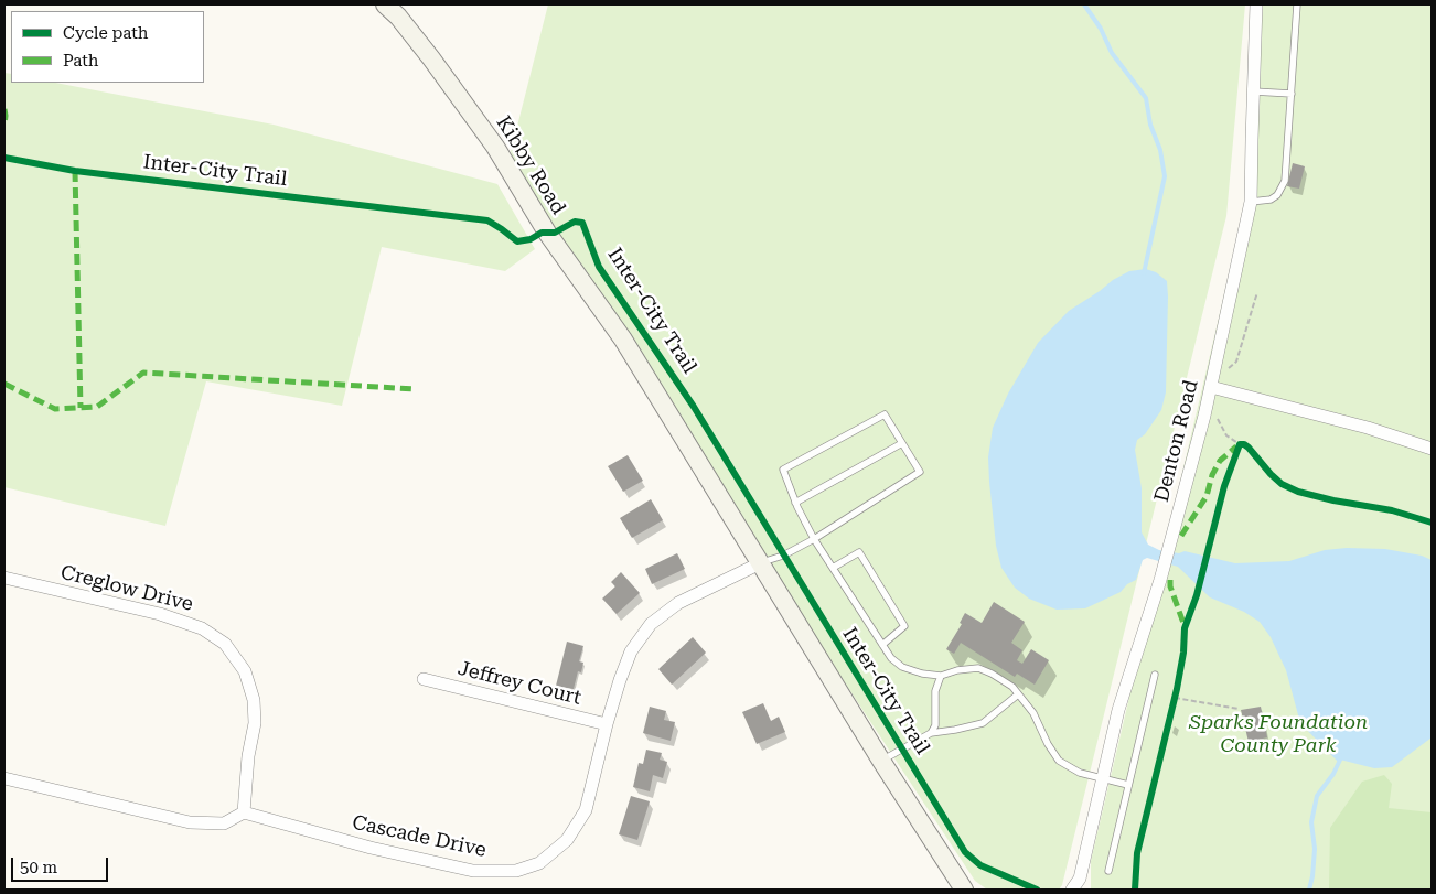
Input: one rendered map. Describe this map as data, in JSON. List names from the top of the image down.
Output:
{
  "streets": {
    "main road": ["Kibby Road"],
    "street": [
      "Denton Road",
      "Creglow Drive",
      "Jeffrey Court",
      "Cascade Drive"
    ],
    "cycle path": ["Inter-City Trail"]
  },
  "crossings": [
    ["Kibby Road", "Cascade Drive"],
    ["Creglow Drive", "Cascade Drive"],
    ["Jeffrey Court", "Cascade Drive"]
  ],
  "parks": ["Sparks Foundation County Park"],
  "legend": ["Cycle path", "Path"],
  "scale_bar": "50 m"
}
